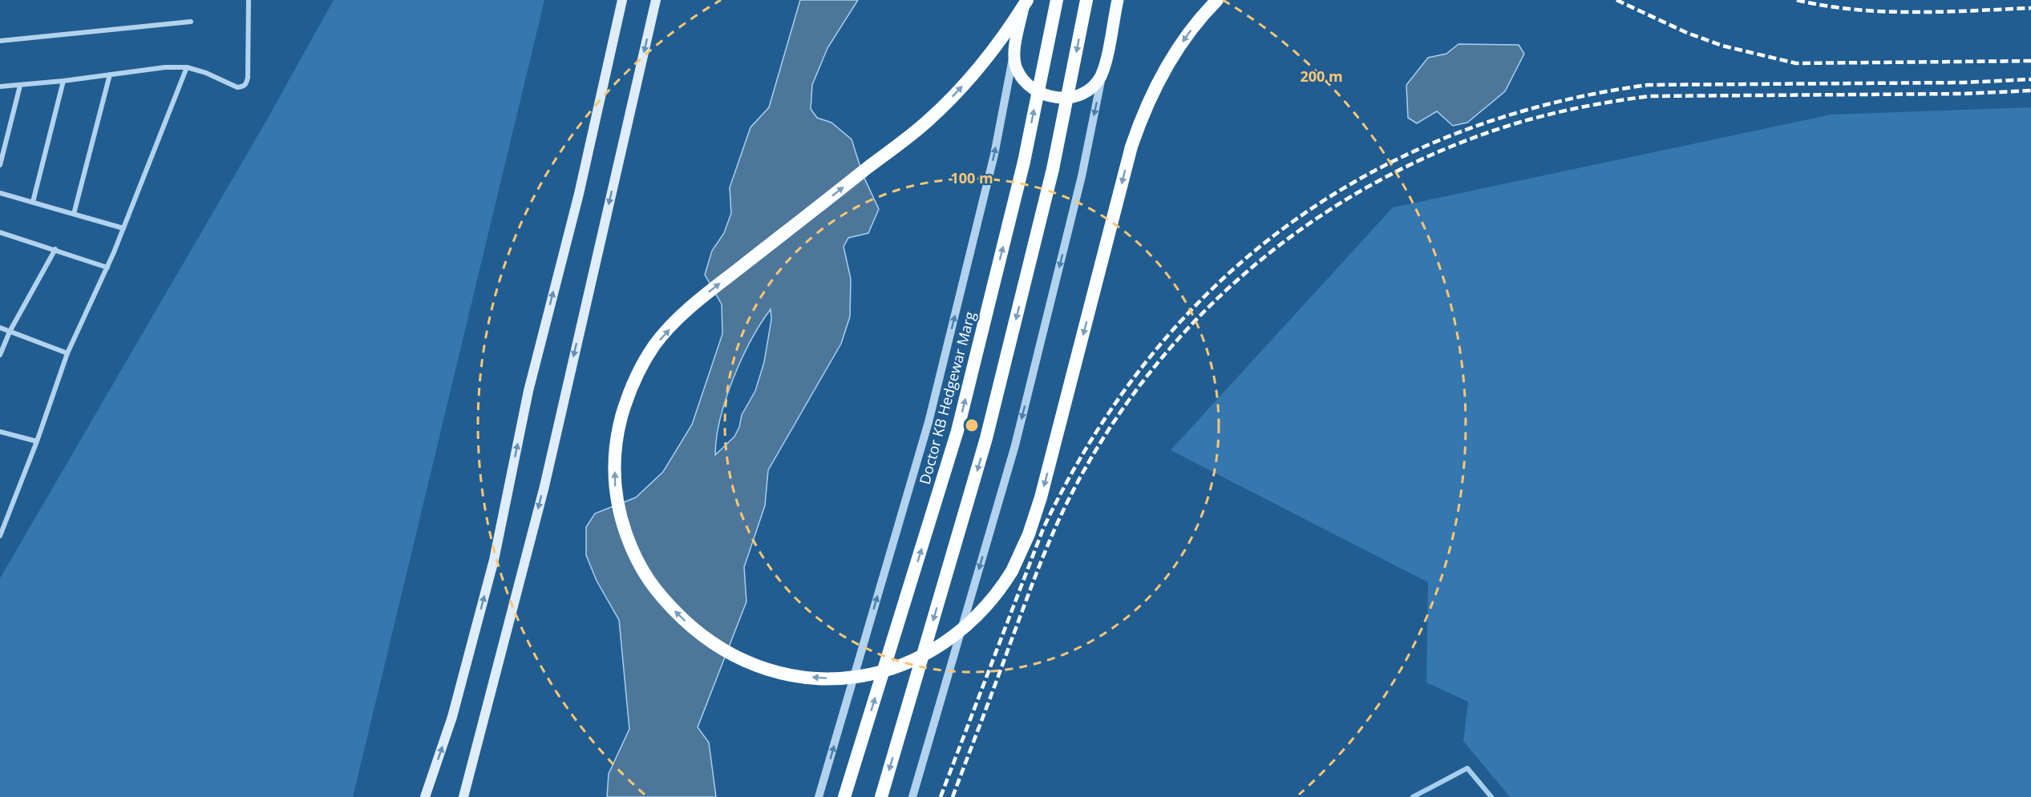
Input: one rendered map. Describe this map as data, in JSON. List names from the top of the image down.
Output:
{
  "streets": {
    "highway": ["Doctor KB Hedgewar Marg"]
  },
  "rings": ["200 m", "100 m"]
}
